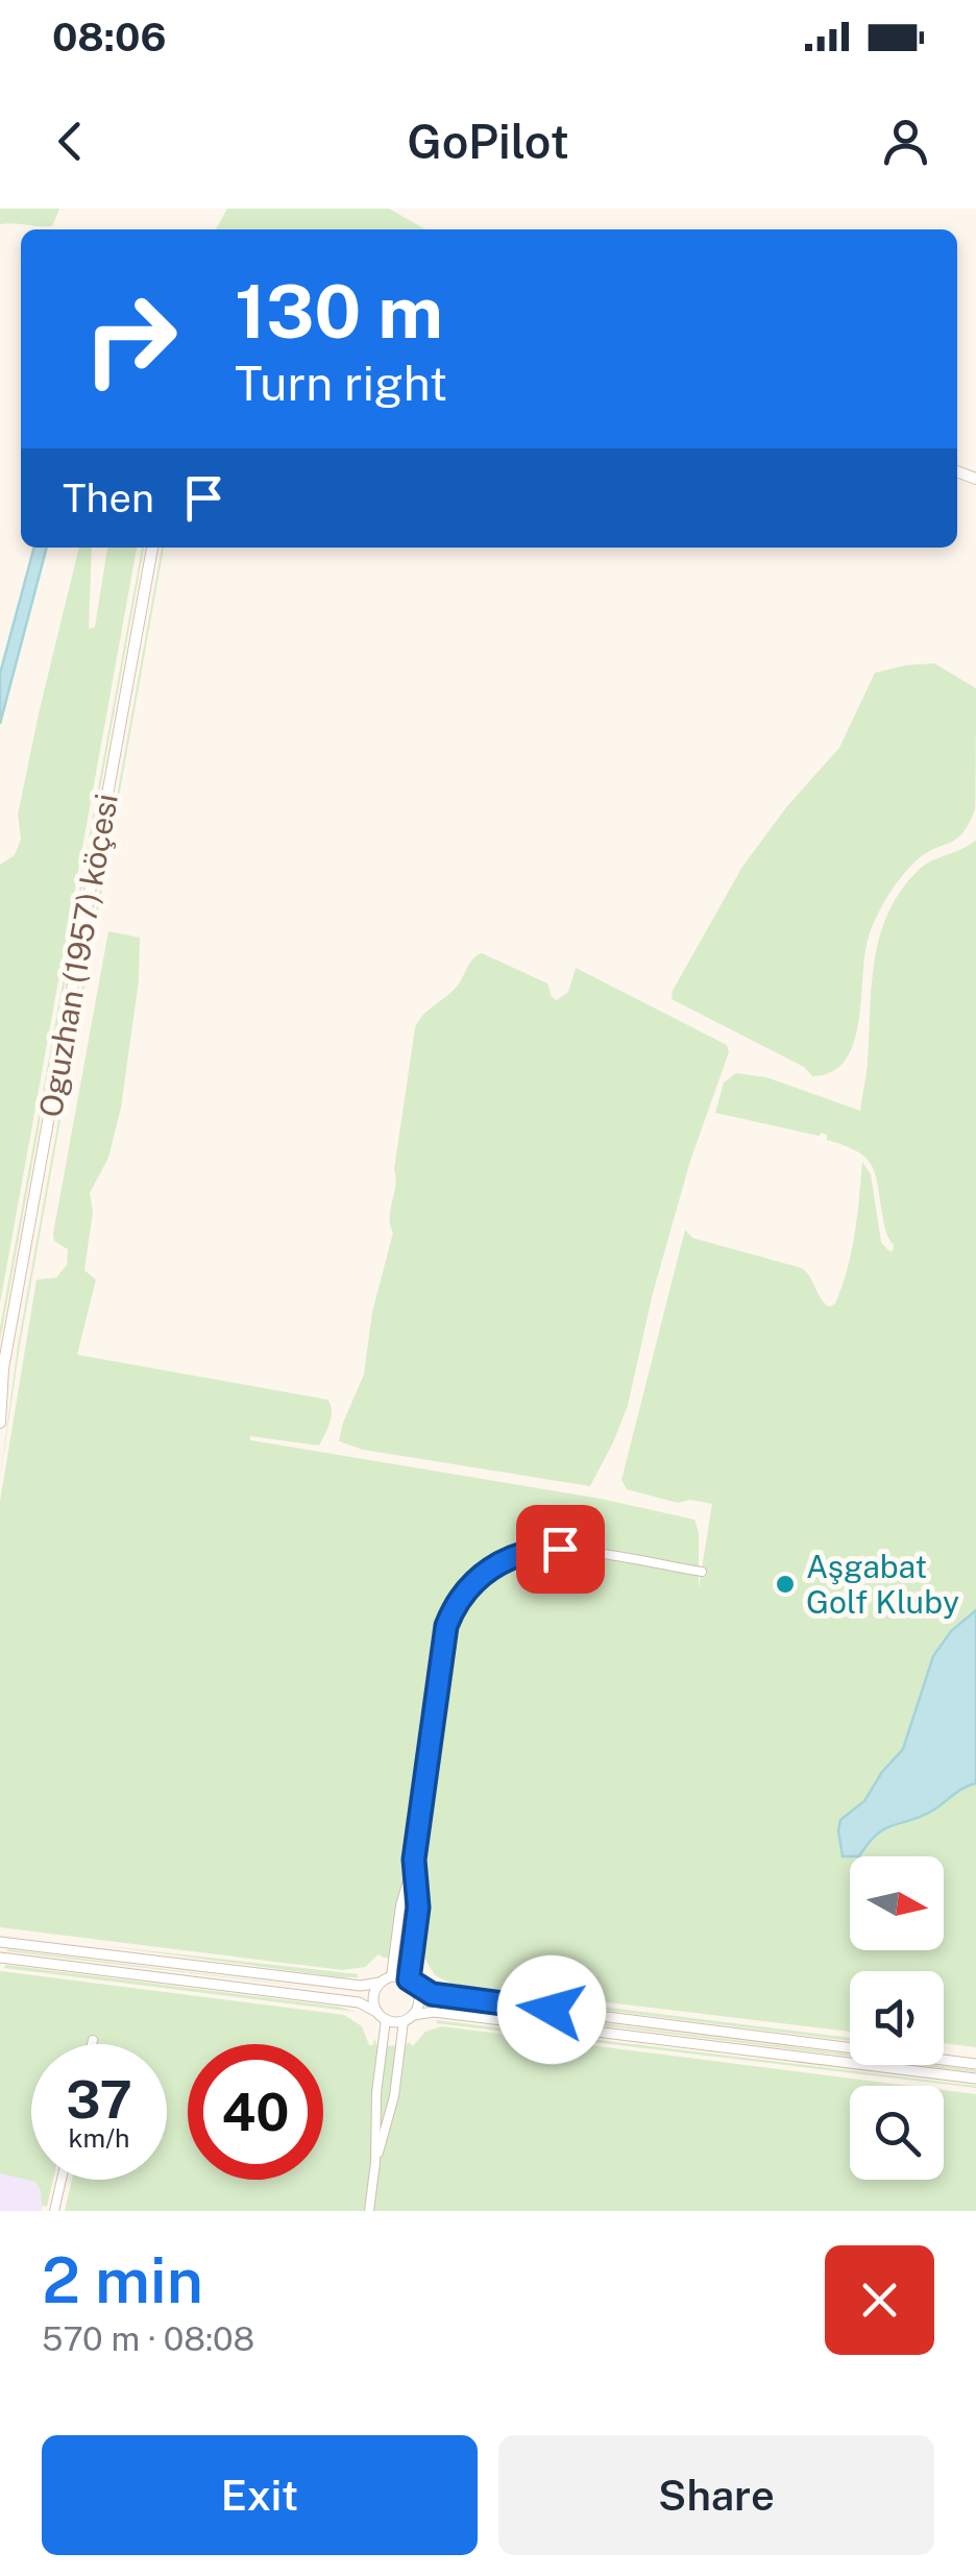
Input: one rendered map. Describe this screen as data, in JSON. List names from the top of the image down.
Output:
{
  "streets": {
    "main road": ["Oguzhan (1957) köçesi"]
  },
  "places": ["Aşgabat Golf Kluby"],
  "north": "right",
  "page": {
    "status": "08:06",
    "header": "GoPilot",
    "turn": ["130 m", "Turn right"],
    "then": "Then",
    "speed": "37 km/h",
    "limit": "40",
    "heading": ["2 min", "570 m · 08:08"],
    "buttons": ["Exit", "Share"]
  }
}
